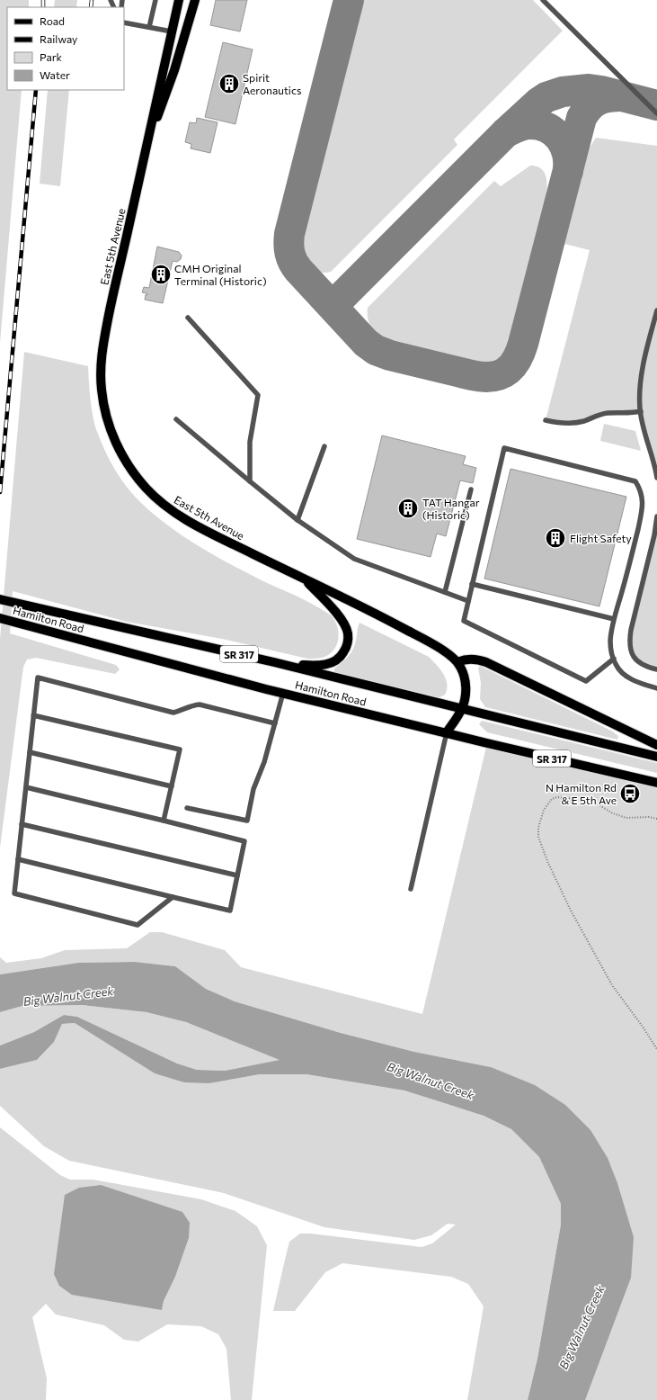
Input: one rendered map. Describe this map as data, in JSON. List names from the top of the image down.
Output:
{
  "streets": {
    "main road": ["East 5th Avenue", "Hamilton Road", "SR 317"]
  },
  "crossings": [
    ["East 5th Avenue", "Hamilton Road"]
  ],
  "water": ["Big Walnut Creek"],
  "places": {
    "building": [
      "Spirit Aeronautics",
      "CMH Original Terminal (Historic)",
      "TAT Hangar (Historic)",
      "Flight Safety"
    ],
    "bus stop": ["N Hamilton Rd & E 5th Ave"]
  },
  "legend": [
    "Road",
    "Railway",
    "Park",
    "Water"
  ]
}
